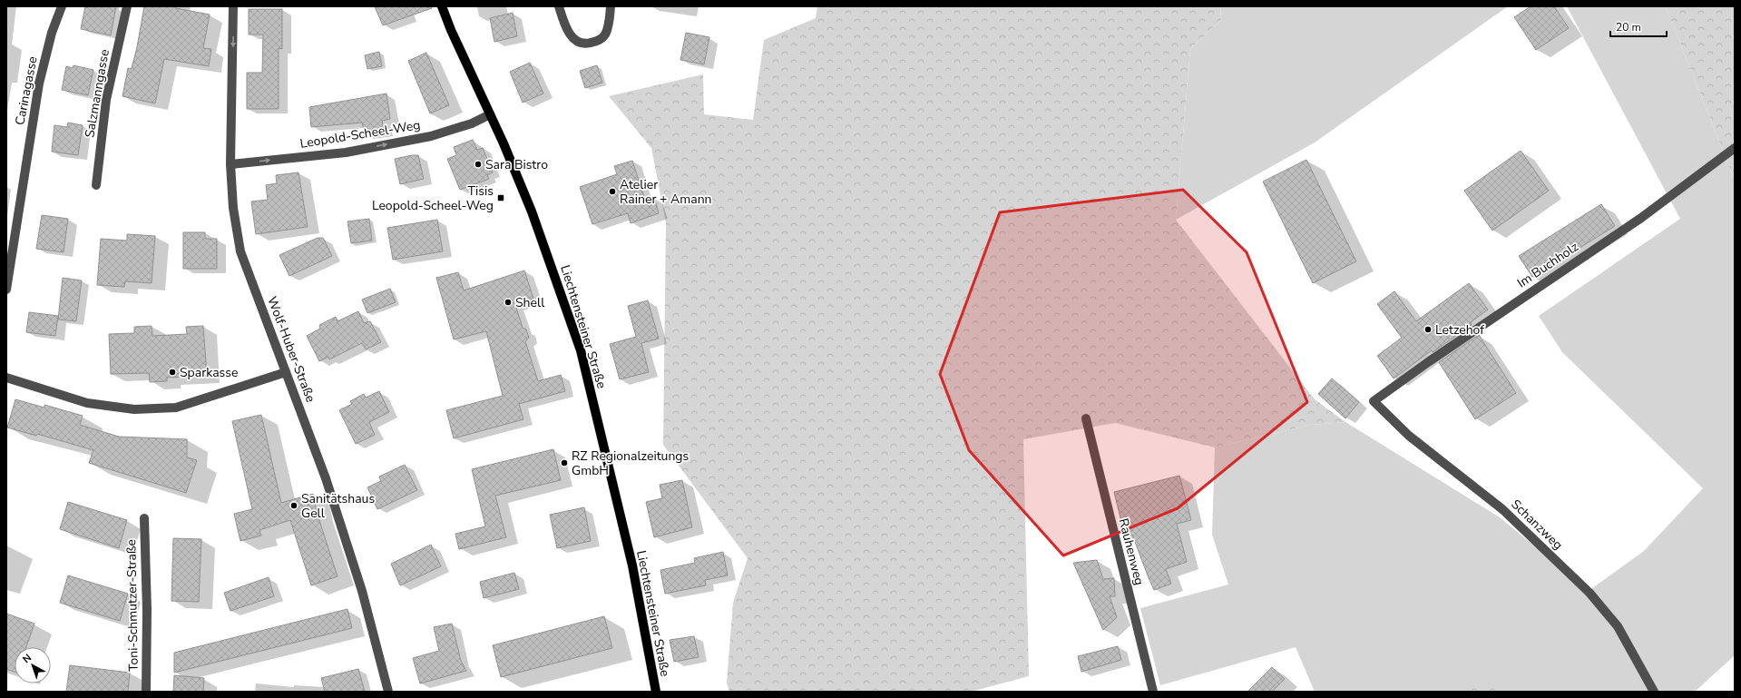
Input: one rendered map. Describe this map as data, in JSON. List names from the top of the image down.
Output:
{
  "streets": {
    "main road": ["Liechtensteiner Straße"],
    "street": [
      "Carinagasse",
      "Salzmanngasse",
      "Leopold-Scheel-Weg",
      "Im Buchholz",
      "Wolf-Huber-Straße",
      "Schanzweg",
      "Rauhenweg",
      "Toni-Schmutzer-Straße"
    ]
  },
  "crossings": [
    ["Leopold-Scheel-Weg", "Liechtensteiner Straße"],
    ["Leopold-Scheel-Weg", "Wolf-Huber-Straße"],
    ["Im Buchholz", "Schanzweg"]
  ],
  "one_way": ["Leopold-Scheel-Weg"],
  "places": {
    "other": [
      "Sara Bistro",
      "Atelier Rainer + Amann",
      "Shell",
      "Letzehof",
      "Sparkasse",
      "RZ Regionalzeitungs GmbH",
      "Sanitätshaus Gell"
    ],
    "transit": ["Tisis Leopold-Scheel-Weg"]
  },
  "scale_bar": "20 m",
  "north": "top left"
}
